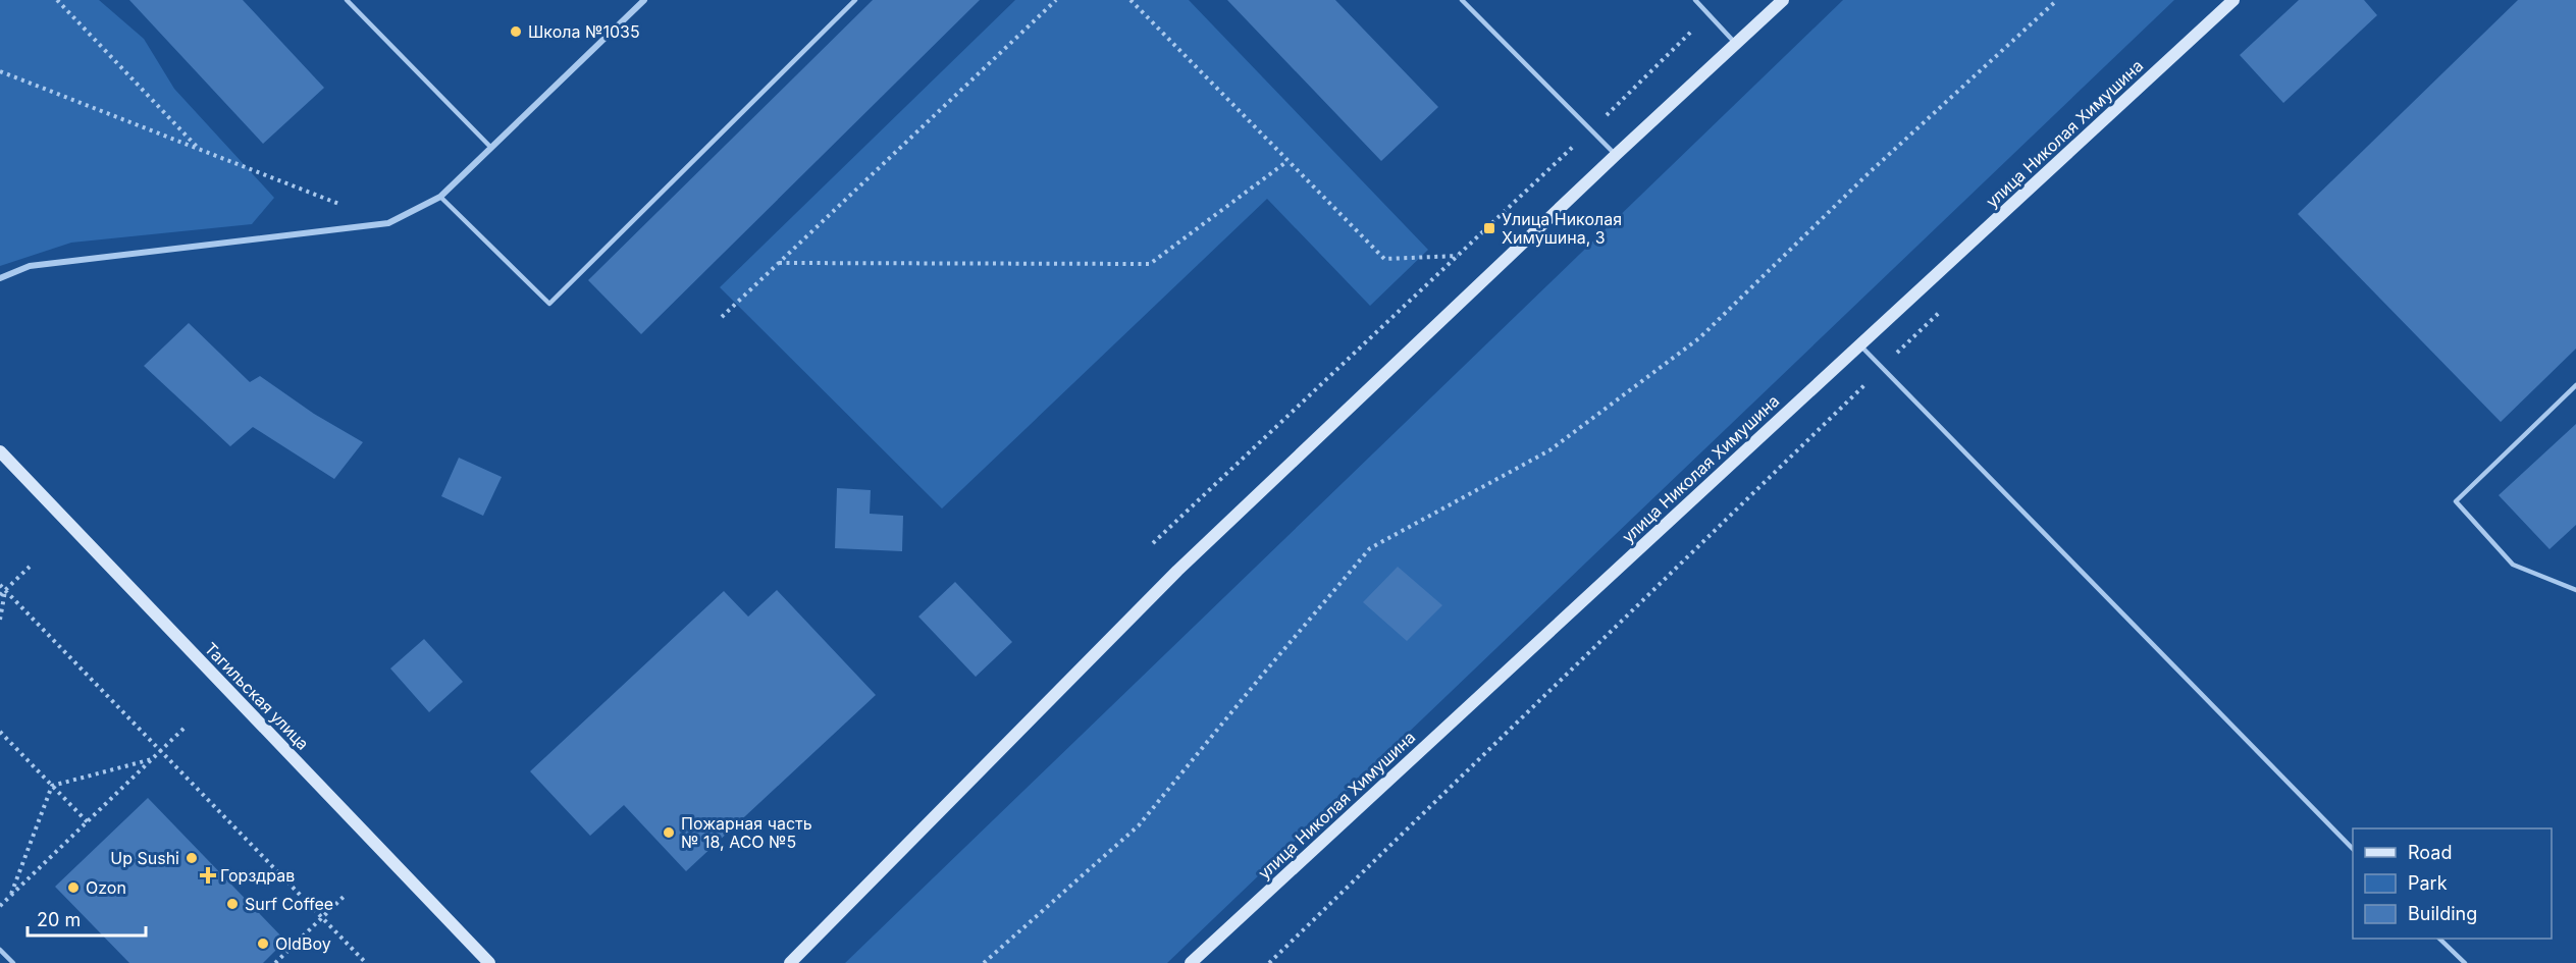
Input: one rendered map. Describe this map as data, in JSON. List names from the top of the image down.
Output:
{
  "streets": {
    "main road": ["улица Николая Химушина", "Тагильская улица"]
  },
  "places": {
    "other": [
      "Школа №1035",
      "Пожарная часть № 18, АСО №5",
      "Up Sushi",
      "Ozon",
      "Surf Coffee",
      "OldBoy"
    ],
    "transit": ["Улица Николая Химушина, 3"],
    "health": ["Горздрав"]
  },
  "legend": ["Road", "Park", "Building"],
  "scale_bar": "20 m"
}
